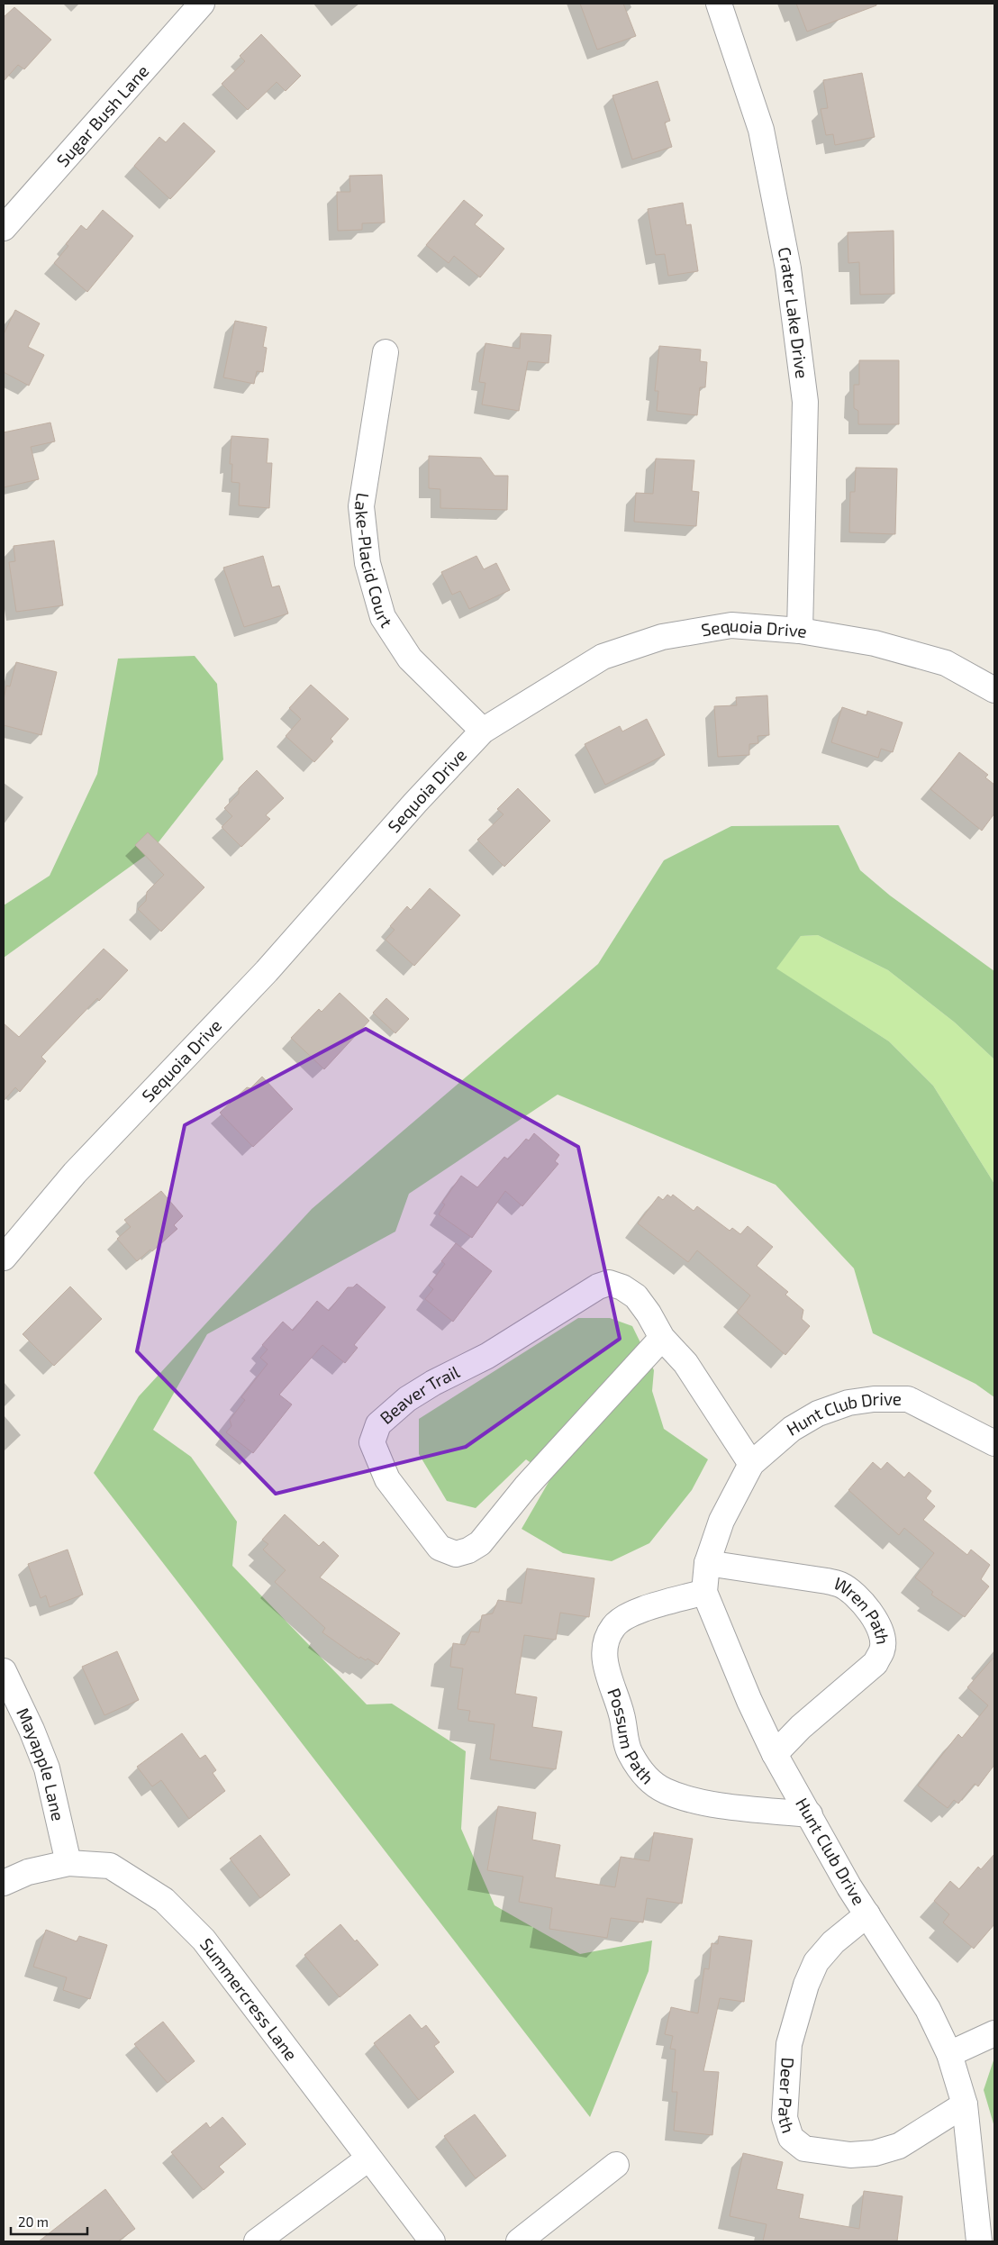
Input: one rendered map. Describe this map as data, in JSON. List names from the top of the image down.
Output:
{
  "streets": {
    "street": [
      "Sugar Bush Lane",
      "Crater Lake Drive",
      "Lake-Placid Court",
      "Sequoia Drive",
      "Beaver Trail",
      "Hunt Club Drive",
      "Wren Path",
      "Possum Path",
      "Mayapple Lane",
      "Summercress Lane",
      "Deer Path"
    ]
  },
  "crossings": [
    ["Crater Lake Drive", "Sequoia Drive"],
    ["Lake-Placid Court", "Sequoia Drive"],
    ["Hunt Club Drive", "Wren Path"],
    ["Hunt Club Drive", "Possum Path"],
    ["Hunt Club Drive", "Deer Path"],
    ["Mayapple Lane", "Summercress Lane"]
  ],
  "scale_bar": "20 m"
}
